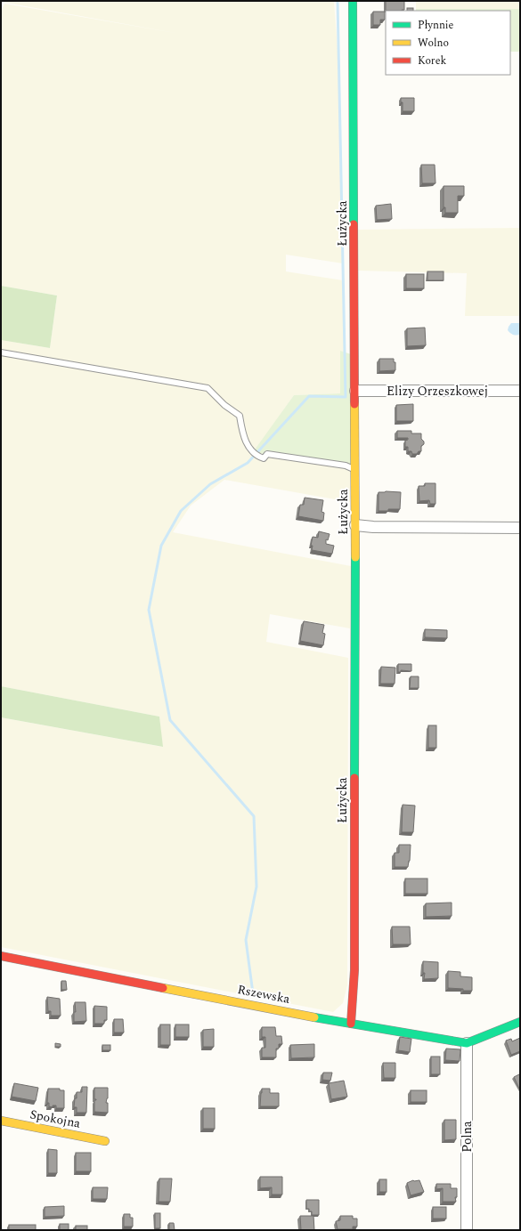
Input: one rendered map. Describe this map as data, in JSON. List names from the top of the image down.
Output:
{
  "streets": {
    "street": [
      "Łużycka",
      "Elizy Orzeszkowej",
      "Rszewska",
      "Spokojna",
      "Polna"
    ]
  },
  "crossings": [
    ["Łużycka", "Elizy Orzeszkowej"],
    ["Łużycka", "Rszewska"],
    ["Rszewska", "Polna"]
  ],
  "legend": ["Płynnie", "Wolno", "Korek"]
}
